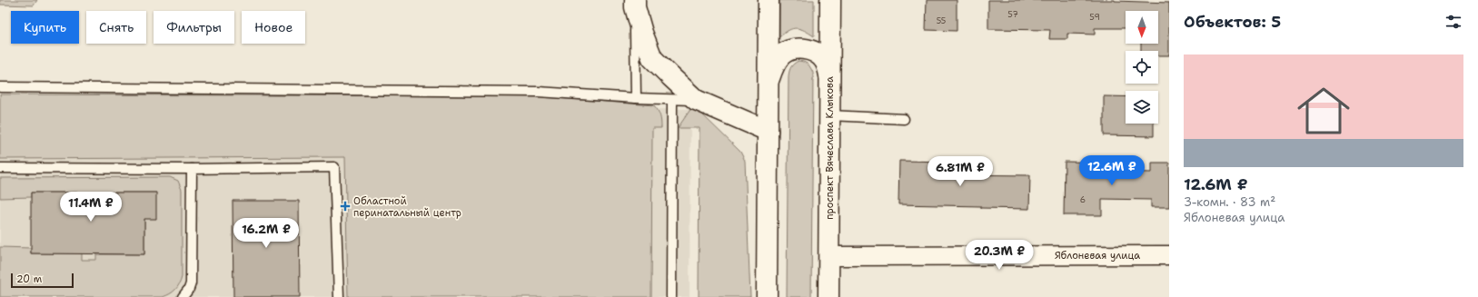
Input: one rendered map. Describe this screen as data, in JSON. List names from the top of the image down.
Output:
{
  "streets": {
    "main road": ["проспект Вячеслава Клыкова"],
    "street": ["Яблоневая улица"]
  },
  "crossings": [
    ["проспект Вячеслава Клыкова", "Яблоневая улица"]
  ],
  "places": {
    "health": ["Областной перинатальный центр"]
  },
  "house_numbers": [
    "57",
    "59",
    "55",
    "6"
  ],
  "scale_bar": "20 m",
  "north": "bottom",
  "page": {
    "heading": "Объектов: 5",
    "chip": [
      "Купить",
      "Снять",
      "Фильтры",
      "Новое"
    ],
    "list": [
      {
        "name": "12.6M ₽",
        "note": "3-комн. · 83 m² · Яблоневая улица"
      }
    ],
    "price": [
      "12.6M ₽",
      "6.81M ₽",
      "11.4M ₽",
      "16.2M ₽",
      "20.3M ₽"
    ],
    "scale": "20 m"
  }
}
